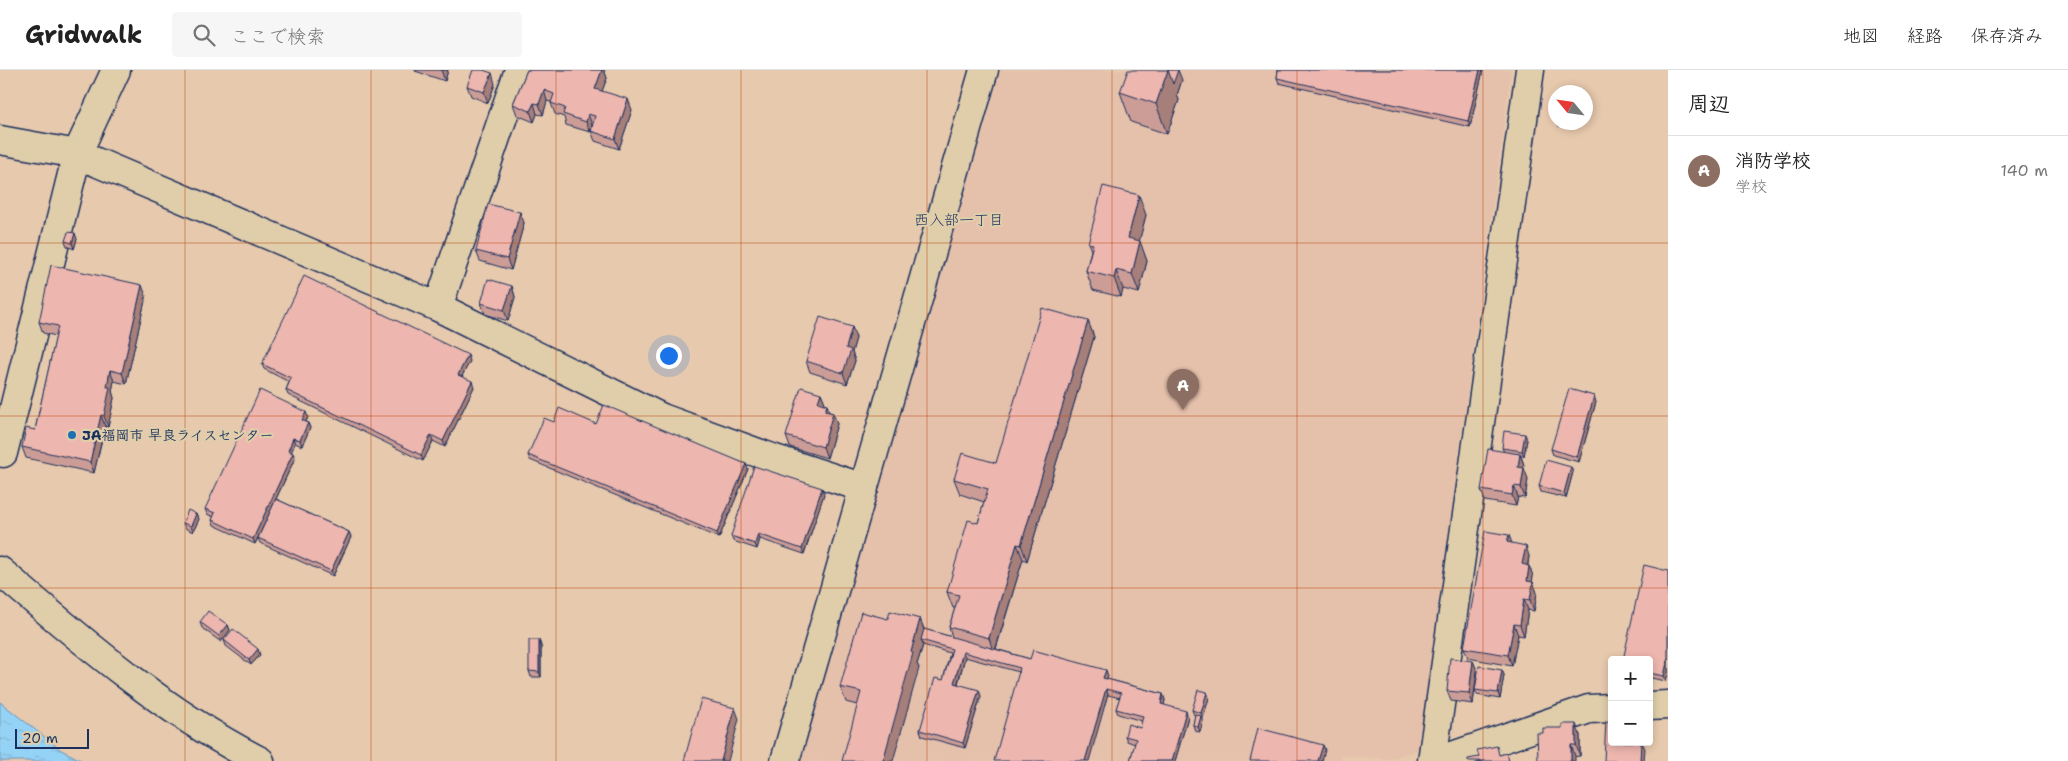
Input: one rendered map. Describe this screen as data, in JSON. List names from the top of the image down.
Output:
{
  "districts": ["西入部一丁目"],
  "places": ["JA福岡市 早良ライスセンター"],
  "scale_bar": "20 m",
  "north": "top left",
  "page": {
    "header": "Gridwalk",
    "search": "ここで検索",
    "nav": ["地図", "経路", "保存済み"],
    "heading": "周辺",
    "list": [
      {
        "mark": "A",
        "name": "消防学校",
        "note": "学校",
        "value": "140 m"
      }
    ],
    "pins": "A",
    "map_buttons": ["+", "−"],
    "scale": "20 m"
  }
}
